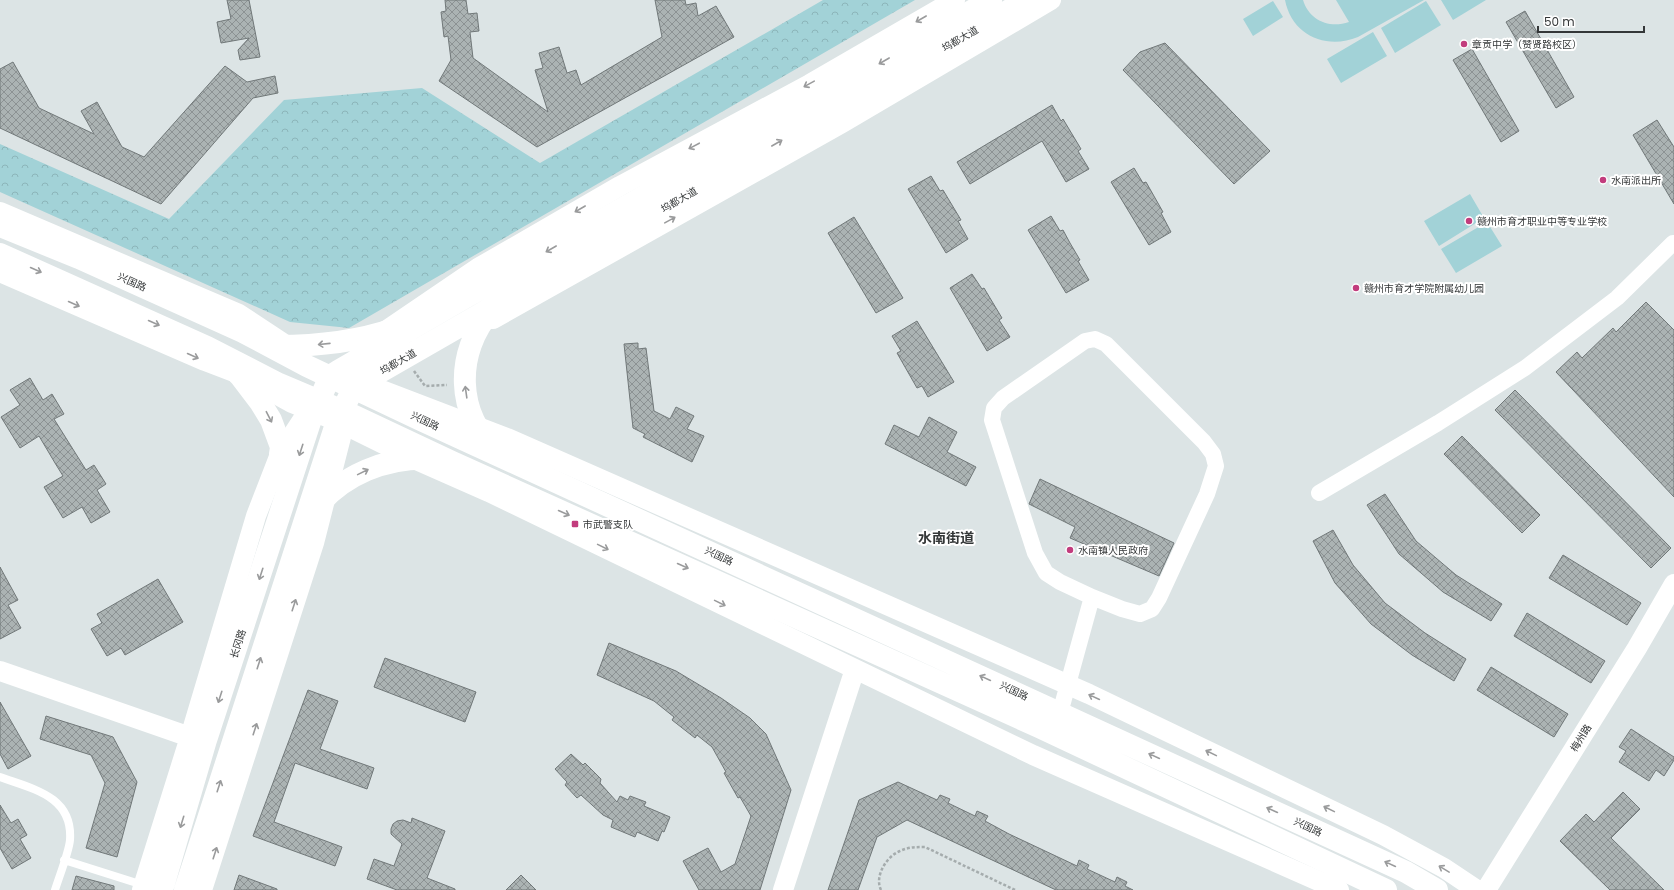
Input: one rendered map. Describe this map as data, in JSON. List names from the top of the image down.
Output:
{
  "streets": {
    "main road": ["坞都大道", "兴国路", "长冈路"],
    "street": ["梅州路"]
  },
  "crossings": [
    ["坞都大道", "兴国路"]
  ],
  "districts": ["水南街道"],
  "places": {
    "other": [
      "章贡中学（赞贤路校区）",
      "水南派出所",
      "赣州市育才职业中等专业学校",
      "赣州市育才学院附属幼儿园",
      "水南镇人民政府"
    ],
    "transit": ["市武警支队"]
  },
  "scale_bar": "50 m"
}
